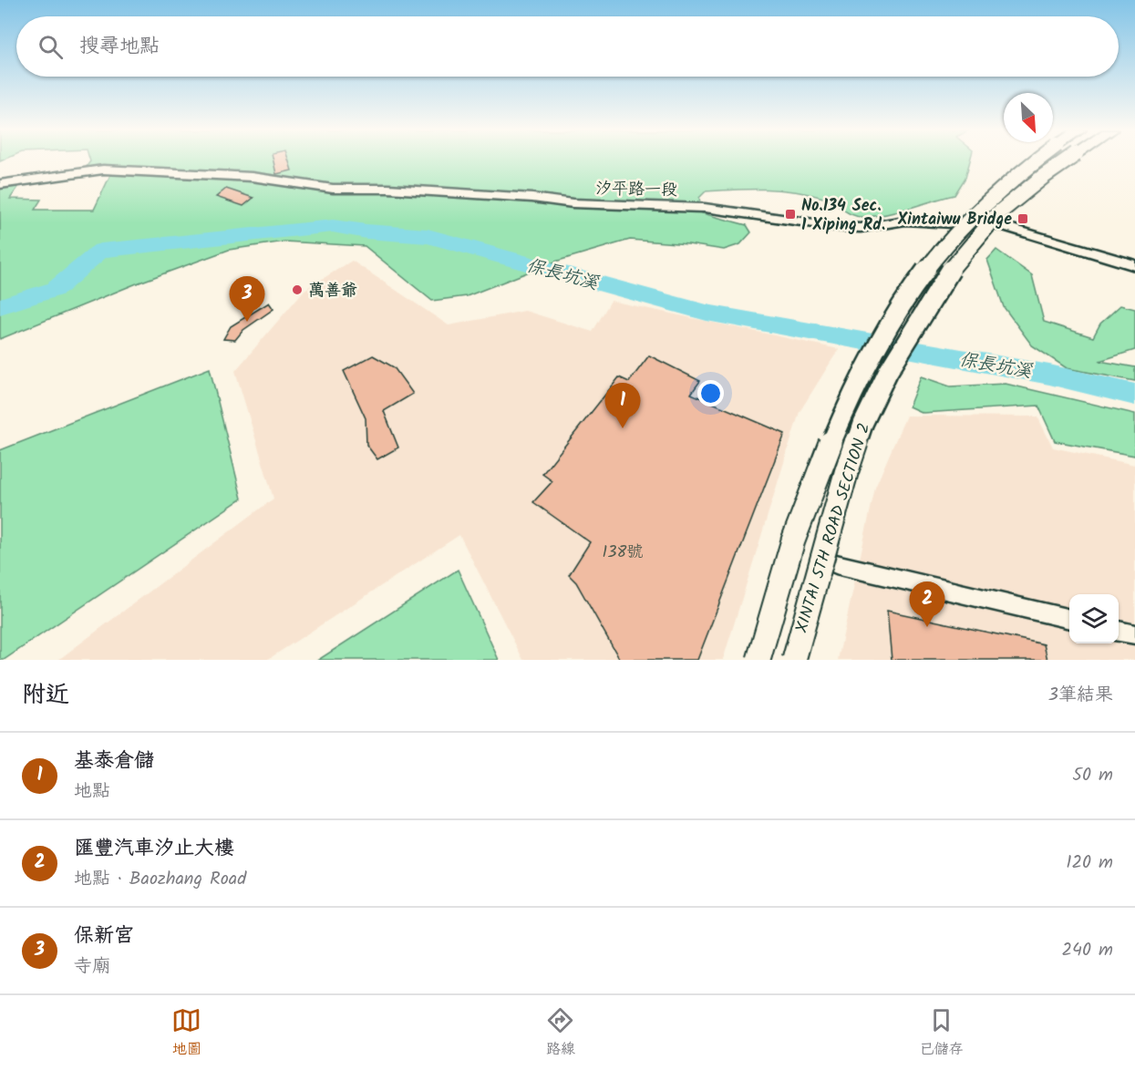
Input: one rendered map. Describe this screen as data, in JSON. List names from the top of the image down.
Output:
{
  "streets": {
    "main road": ["XINTAI 5TH ROAD SECTION 2"],
    "street": ["汐平路一段"]
  },
  "water": ["保長坑溪"],
  "places": {
    "transit": ["No.134 Sec. 1 Xiping Rd.", "Xintaiwu Bridge"],
    "other": ["萬善爺"]
  },
  "house_numbers": ["138號"],
  "north": "bottom right",
  "page": {
    "search": "搜尋地點",
    "pins": ["3", "1", "2"],
    "heading": ["附近", "3筆結果"],
    "list": [
      {
        "mark": "1",
        "name": "基泰倉儲",
        "note": "地點",
        "value": "50 m"
      },
      {
        "mark": "2",
        "name": "匯豐汽車汐止大樓",
        "note": "地點 · Baozhang Road",
        "value": "120 m"
      },
      {
        "mark": "3",
        "name": "保新宮",
        "note": "寺廟",
        "value": "240 m"
      }
    ],
    "nav": ["地圖", "路線", "已儲存"]
  }
}
